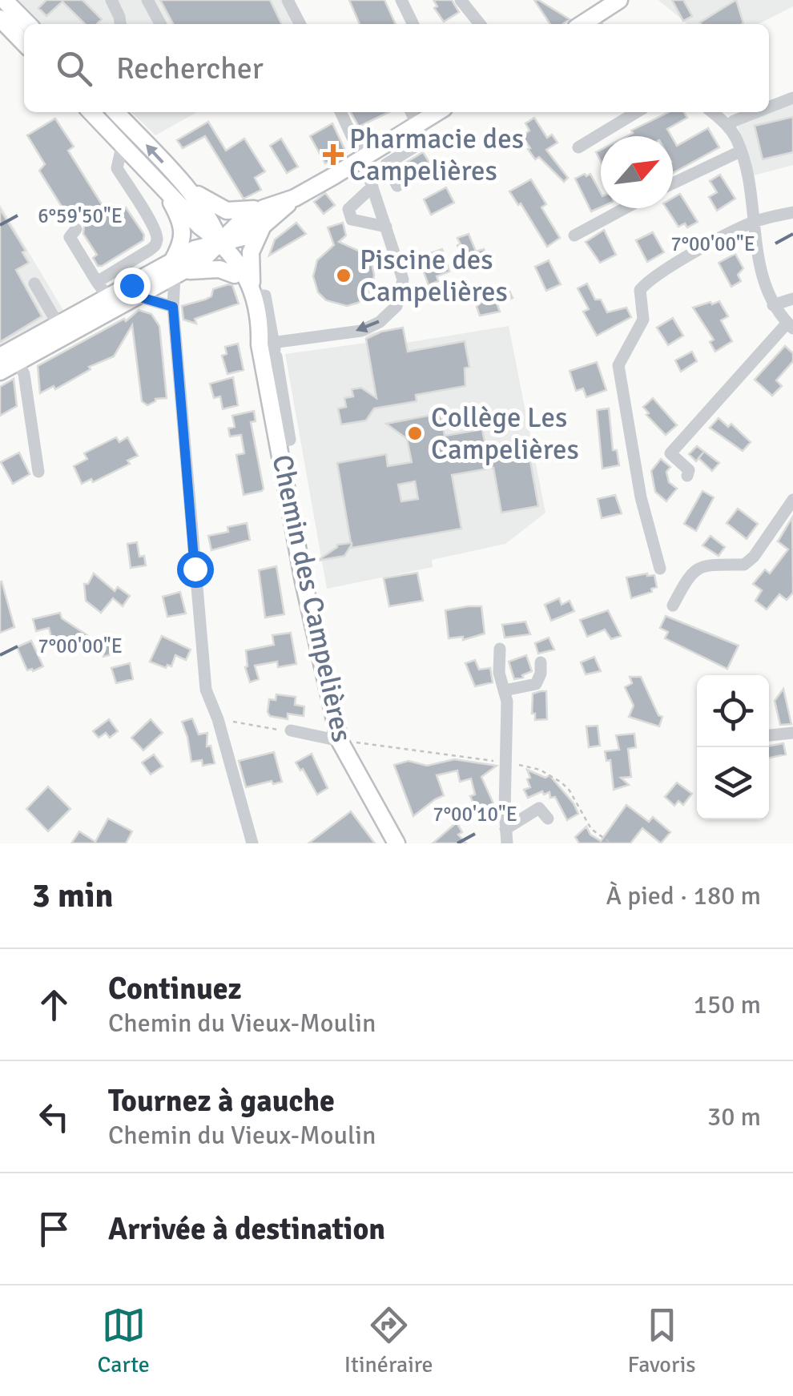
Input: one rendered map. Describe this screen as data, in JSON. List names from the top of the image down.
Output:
{
  "streets": {
    "main road": ["Chemin des Campelières"]
  },
  "places": {
    "health": ["Pharmacie des Campelières"],
    "other": ["Piscine des Campelières", "Collège Les Campelières"]
  },
  "north": "top right",
  "page": {
    "search": "Rechercher",
    "heading": ["3 min", "À pied · 180 m"],
    "list": [
      ["Continuez", "Chemin du Vieux-Moulin", "150 m"],
      ["Tournez à gauche", "Chemin du Vieux-Moulin", "30 m"],
      "Arrivée à destination"
    ],
    "nav": ["Carte", "Itinéraire", "Favoris"]
  },
  "coordinates": ["6°59'50\"E", "7°00'00\"E", "7°00'10\"E"]
}
